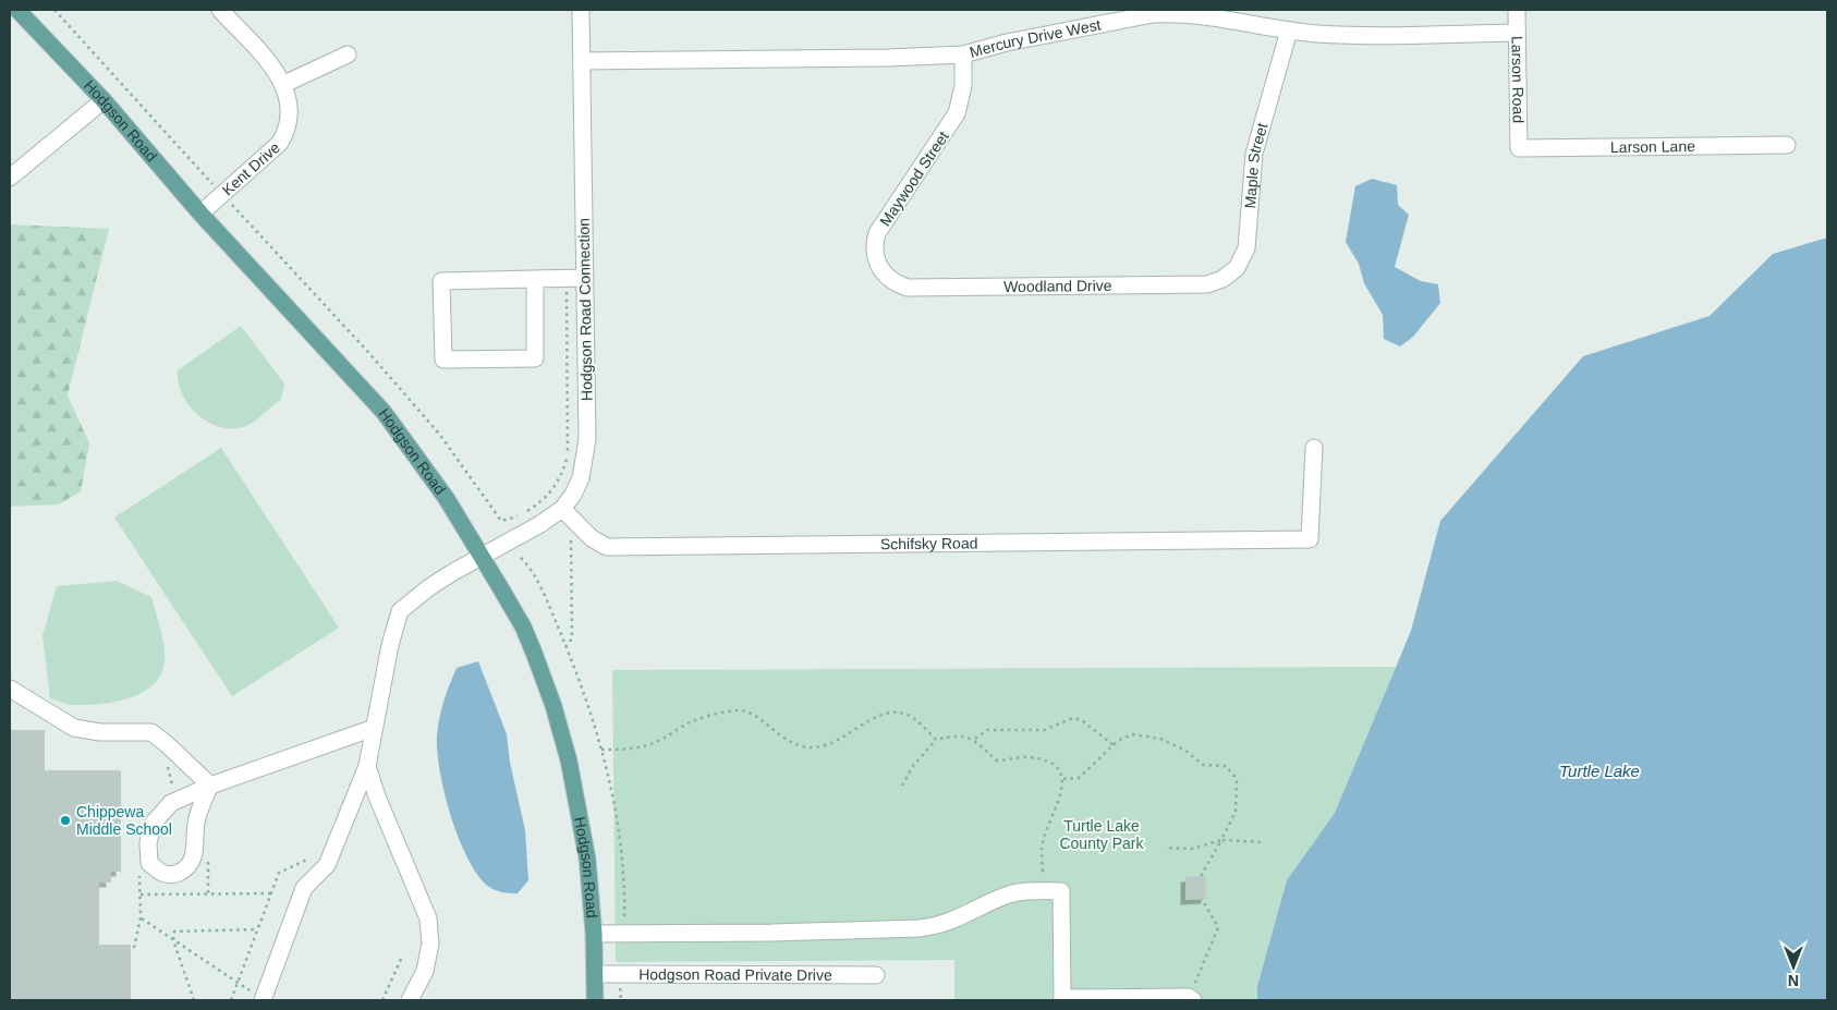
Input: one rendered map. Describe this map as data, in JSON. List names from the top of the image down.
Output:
{
  "streets": {
    "main road": ["Hodgson Road"],
    "street": [
      "Mercury Drive West",
      "Larson Road",
      "Larson Lane",
      "Maple Street",
      "Kent Drive",
      "Maywood Street",
      "Woodland Drive",
      "Hodgson Road Connection",
      "Schifsky Road",
      "Hodgson Road Private Drive"
    ]
  },
  "crossings": [
    ["Mercury Drive West", "Larson Road"],
    ["Mercury Drive West", "Maple Street"],
    ["Mercury Drive West", "Maywood Street"],
    ["Mercury Drive West", "Hodgson Road Connection"],
    ["Larson Road", "Larson Lane"],
    ["Hodgson Road", "Kent Drive"],
    ["Hodgson Road", "Hodgson Road Connection"],
    ["Hodgson Road", "Hodgson Road Private Drive"],
    ["Maple Street", "Woodland Drive"],
    ["Maywood Street", "Woodland Drive"],
    ["Hodgson Road Connection", "Schifsky Road"]
  ],
  "water": ["Turtle Lake"],
  "parks": ["Turtle Lake County Park"],
  "places": ["Chippewa Middle School"],
  "north": "bottom"
}
